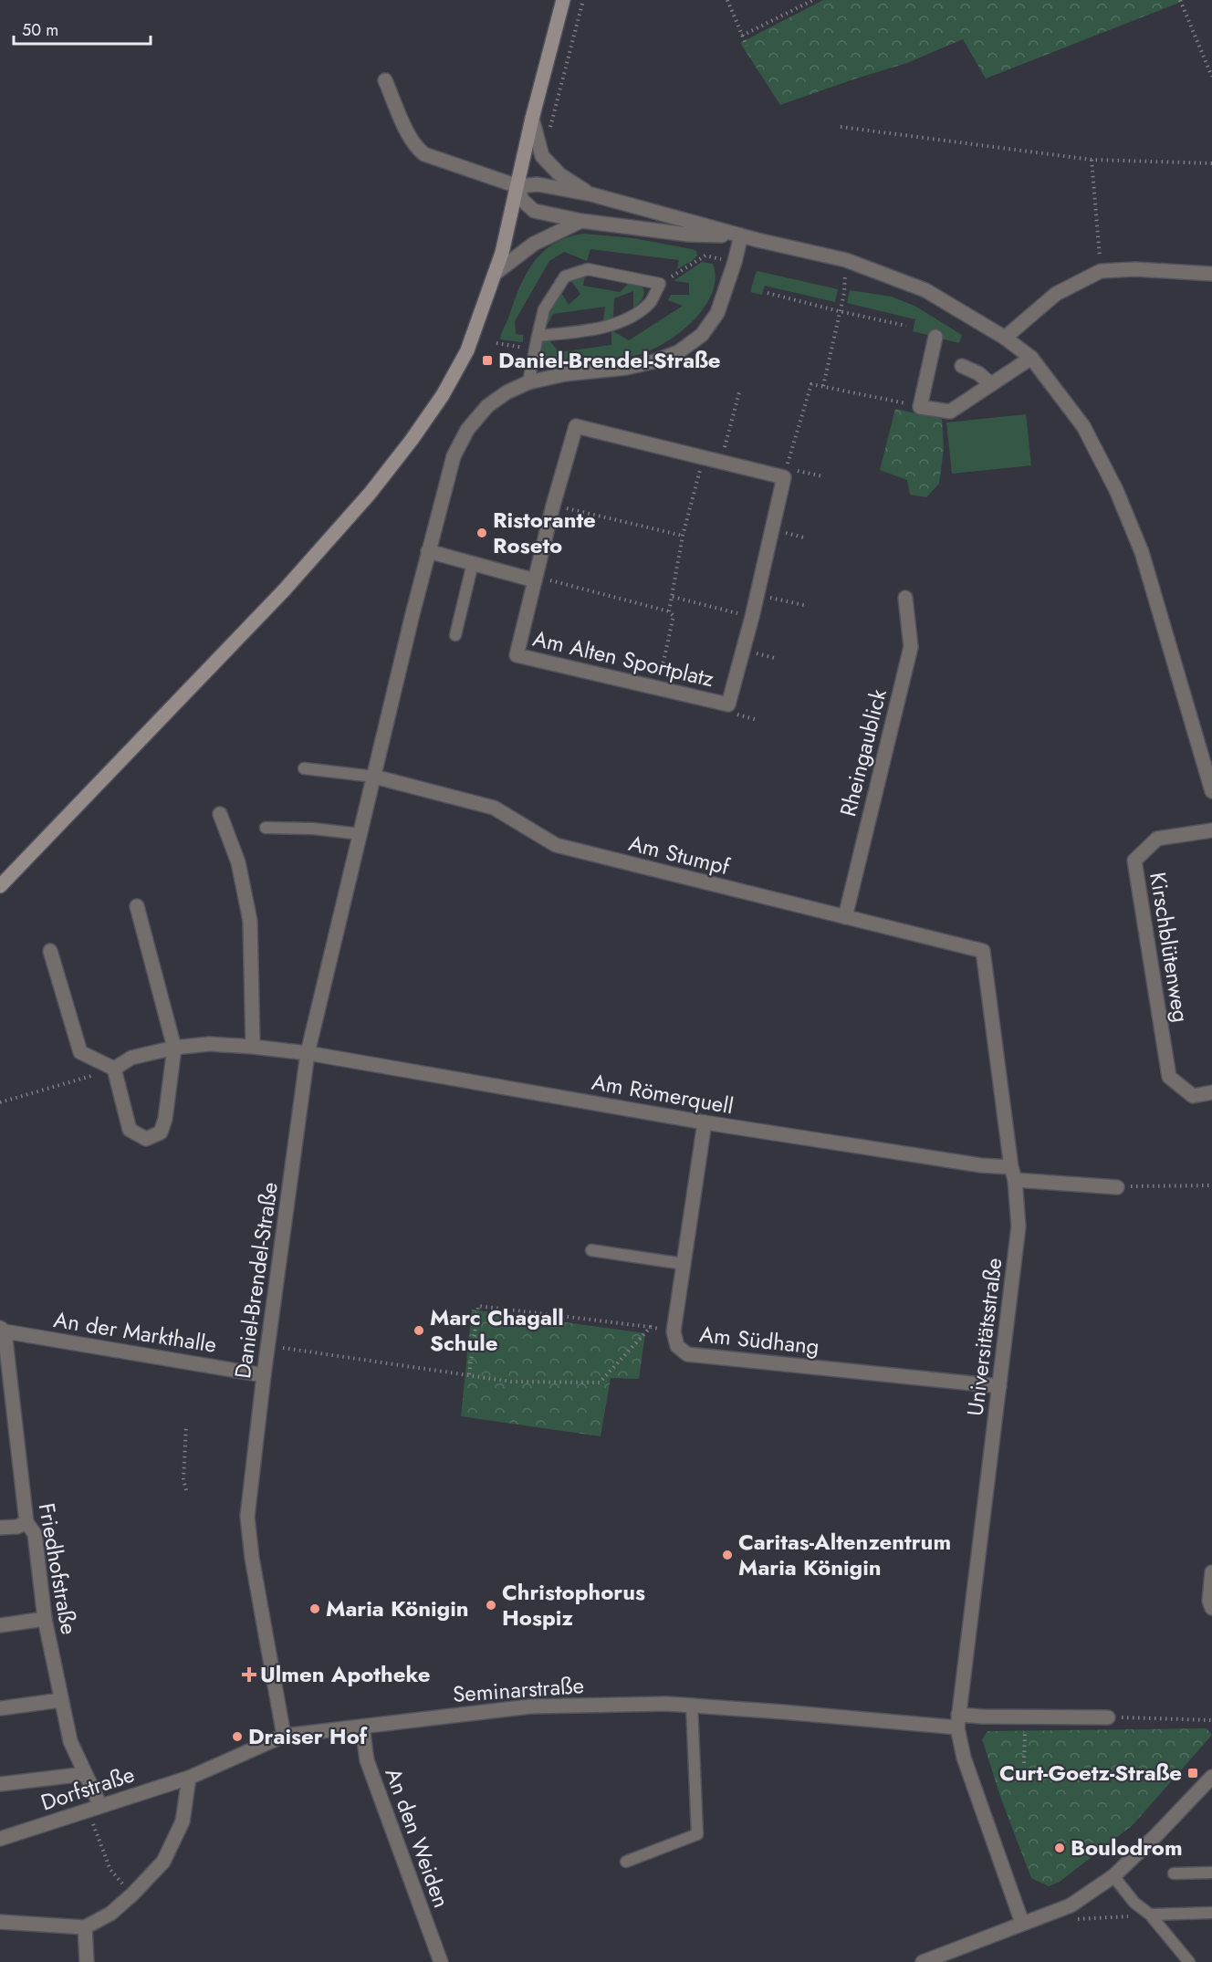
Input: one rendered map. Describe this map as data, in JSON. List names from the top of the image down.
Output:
{
  "streets": {
    "street": [
      "Am Alten Sportplatz",
      "Rheingaublick",
      "Am Stumpf",
      "Kirschblütenweg",
      "Am Römerquell",
      "Daniel-Brendel-Straße",
      "An der Markthalle",
      "Universitätsstraße",
      "Am Südhang",
      "Friedhofstraße",
      "Seminarstraße",
      "Dorfstraße",
      "An den Weiden"
    ]
  },
  "crossings": [
    ["Rheingaublick", "Am Stumpf"],
    ["Am Stumpf", "Daniel-Brendel-Straße"],
    ["Am Stumpf", "Universitätsstraße"],
    ["Am Römerquell", "Daniel-Brendel-Straße"],
    ["Am Römerquell", "Universitätsstraße"],
    ["Am Römerquell", "Am Südhang"],
    ["Daniel-Brendel-Straße", "An der Markthalle"],
    ["Daniel-Brendel-Straße", "Seminarstraße"],
    ["Daniel-Brendel-Straße", "Dorfstraße"],
    ["An der Markthalle", "Friedhofstraße"],
    ["Universitätsstraße", "Am Südhang"],
    ["Universitätsstraße", "Seminarstraße"],
    ["Friedhofstraße", "Dorfstraße"],
    ["Seminarstraße", "Dorfstraße"],
    ["Seminarstraße", "An den Weiden"]
  ],
  "places": {
    "transit": ["Daniel-Brendel-Straße", "Curt-Goetz-Straße"],
    "other": [
      "Ristorante Roseto",
      "Marc Chagall Schule",
      "Caritas-Altenzentrum Maria Königin",
      "Christophorus Hospiz",
      "Maria Königin",
      "Draiser Hof",
      "Boulodrom"
    ],
    "health": ["Ulmen Apotheke"]
  },
  "scale_bar": "50 m"
}
